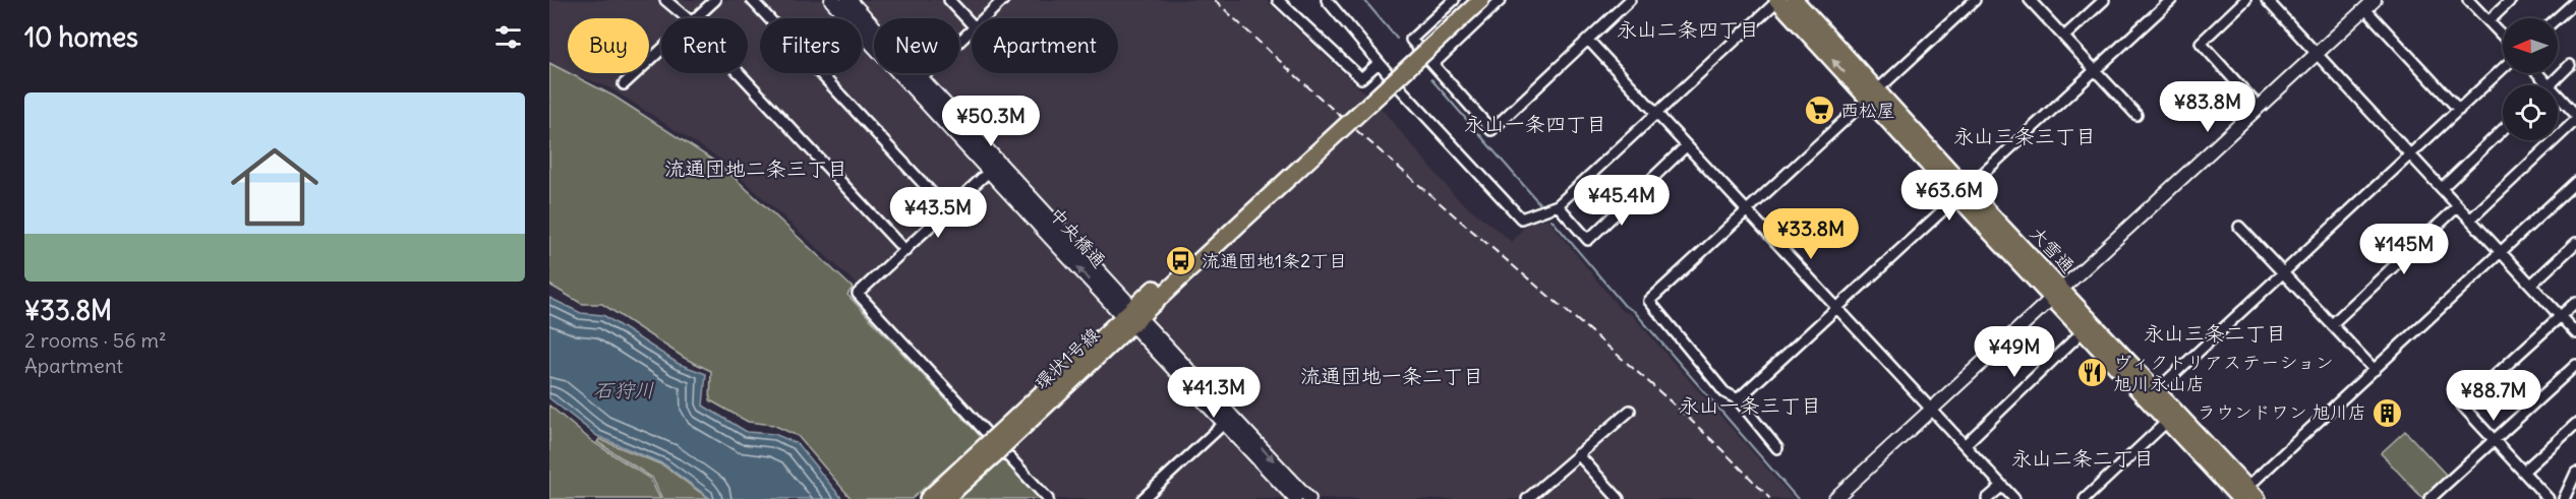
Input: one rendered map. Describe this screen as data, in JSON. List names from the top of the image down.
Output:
{
  "streets": {
    "main road": ["中央橋通", "大雪通", "環状1号線"]
  },
  "crossings": [
    ["中央橋通", "環状1号線"]
  ],
  "districts": [
    "永山二条四丁目",
    "永山一条四丁目",
    "永山三条三丁目",
    "流通団地二条三丁目",
    "永山三条二丁目",
    "流通団地一条二丁目",
    "永山一条三丁目",
    "永山二条二丁目"
  ],
  "water": ["石狩川"],
  "places": {
    "supermarket": ["西松屋"],
    "bus stop": ["流通団地1条2丁目"],
    "restaurant": ["ヴィクトリアステーション 旭川永山店"],
    "building": ["ラウンドワン 旭川店"]
  },
  "north": "left",
  "page": {
    "heading": "10 homes",
    "chip": [
      "Buy",
      "Rent",
      "Filters",
      "New",
      "Apartment"
    ],
    "list": [
      {
        "name": "¥33.8M",
        "note": "2 rooms · 56 m² · Apartment"
      }
    ],
    "price": [
      "¥83.8M",
      "¥50.3M",
      "¥63.6M",
      "¥45.4M",
      "¥43.5M",
      "¥33.8M",
      "¥145M",
      "¥49M",
      "¥41.3M",
      "¥88.7M"
    ]
  }
}
